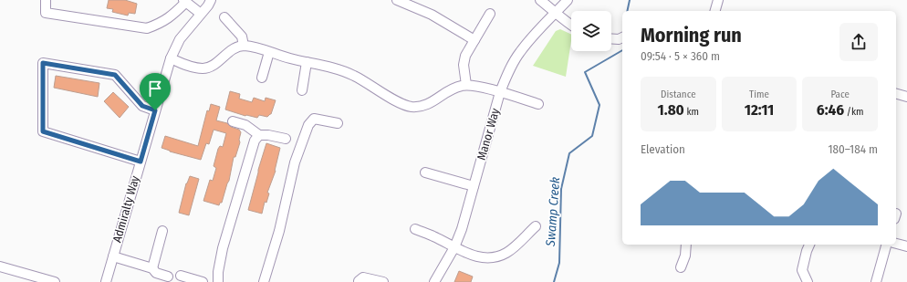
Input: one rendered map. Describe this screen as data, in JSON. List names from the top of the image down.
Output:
{
  "streets": {
    "street": ["Manor Way", "Admiralty Way"]
  },
  "water": ["Swamp Creek"],
  "page": {
    "heading": ["Morning run", "09:54 · 5 × 360 m"],
    "stats": [
      ["Distance", "1.80 km"],
      ["Time", "12:11"],
      ["Pace", "6:46 /km"]
    ],
    "chart": ["Elevation", "180–184 m"]
  }
}
